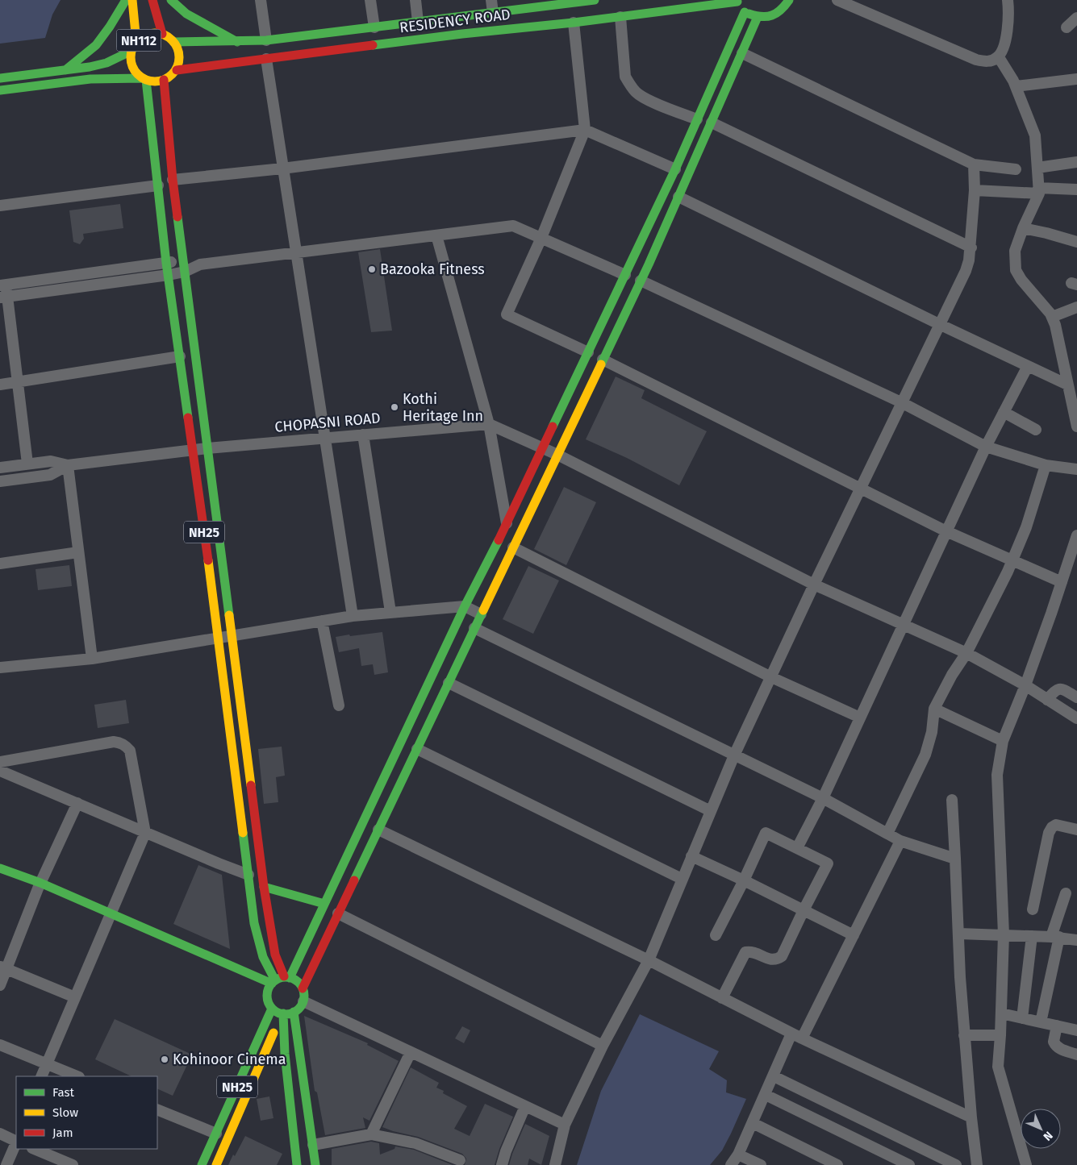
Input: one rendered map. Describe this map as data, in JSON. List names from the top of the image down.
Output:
{
  "streets": {
    "main road": ["RESIDENCY ROAD", "NH112", "NH25"],
    "street": ["CHOPASNI ROAD"]
  },
  "crossings": [
    ["RESIDENCY ROAD", "NH112"],
    ["RESIDENCY ROAD", "NH25"],
    ["NH112", "NH25"],
    ["CHOPASNI ROAD", "NH25"]
  ],
  "places": ["Bazooka Fitness", "Kothi Heritage Inn", "Kohinoor Cinema"],
  "legend": ["Fast", "Slow", "Jam"],
  "north": "bottom right"
}
